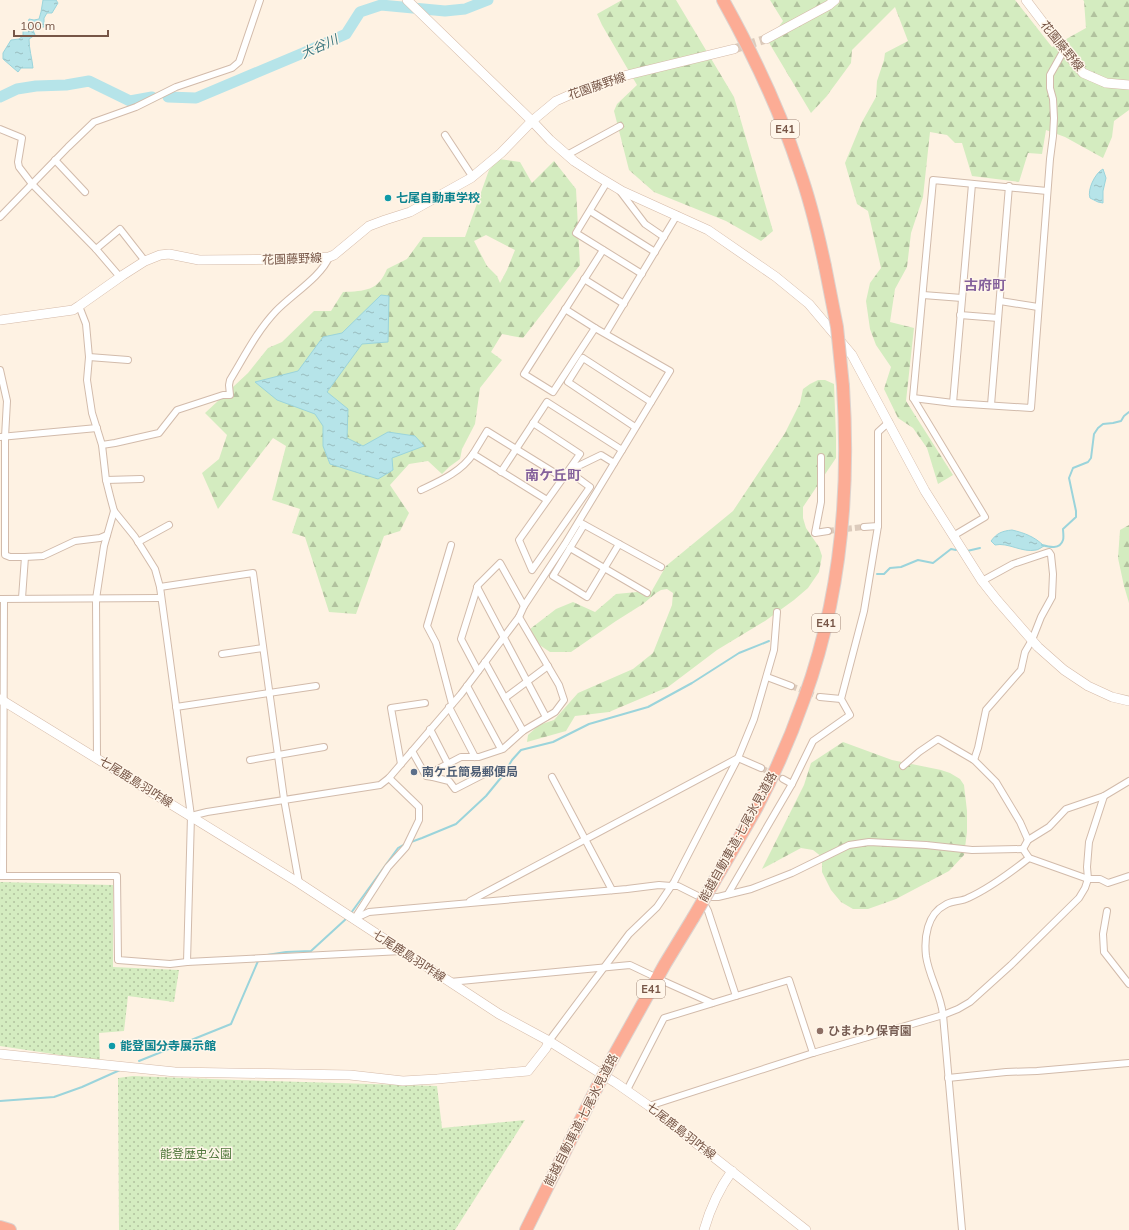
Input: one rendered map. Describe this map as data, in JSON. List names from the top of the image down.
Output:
{
  "streets": {
    "highway": ["E41", "能越自動車道;七尾氷見道路"],
    "main road": ["花園藤野線", "七尾鹿島羽咋線"]
  },
  "districts": ["古府町", "南ケ丘町"],
  "water": ["大谷川"],
  "parks": ["能登歴史公園"],
  "places": [
    "七尾自動車学校",
    "南ケ丘簡易郵便局",
    "ひまわり保育園",
    "能登国分寺展示館"
  ],
  "scale_bar": "100 m"
}
